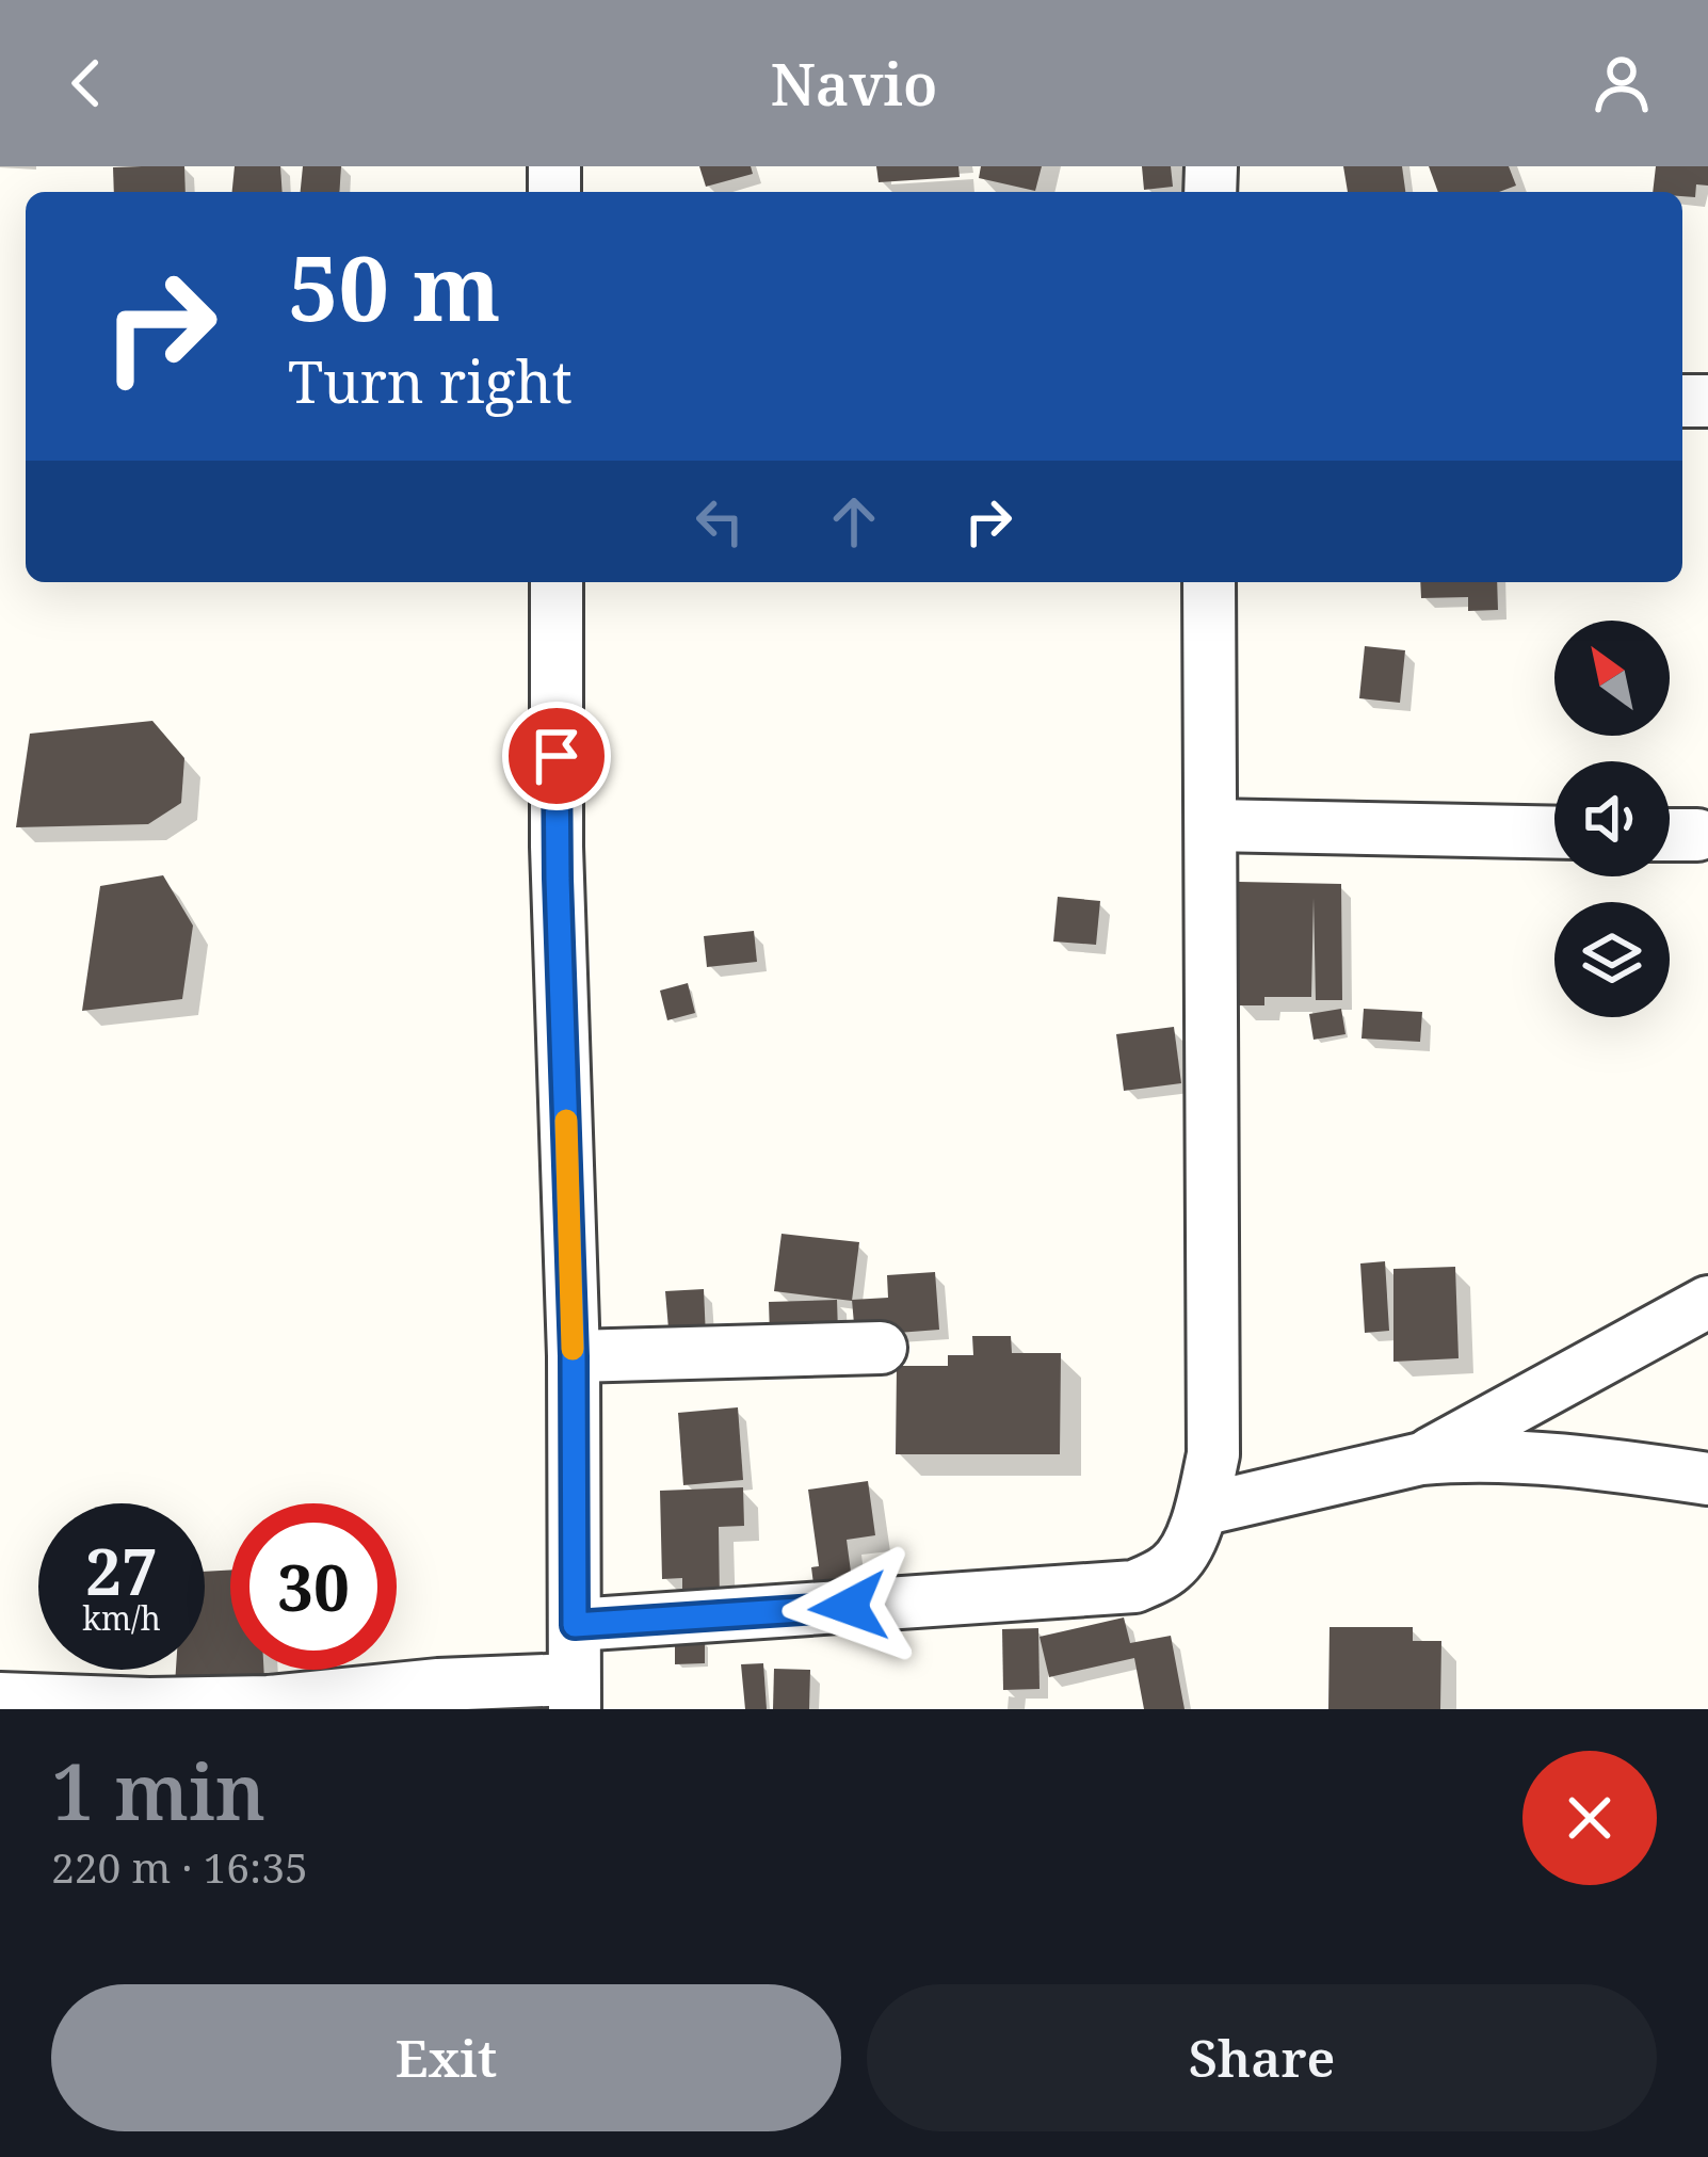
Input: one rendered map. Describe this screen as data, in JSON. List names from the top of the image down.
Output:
{
  "north": "top left",
  "page": {
    "header": "Navio",
    "turn": ["50 m", "Turn right"],
    "speed": "27 km/h",
    "limit": "30",
    "heading": ["1 min", "220 m · 16:35"],
    "buttons": ["Exit", "Share"]
  }
}
